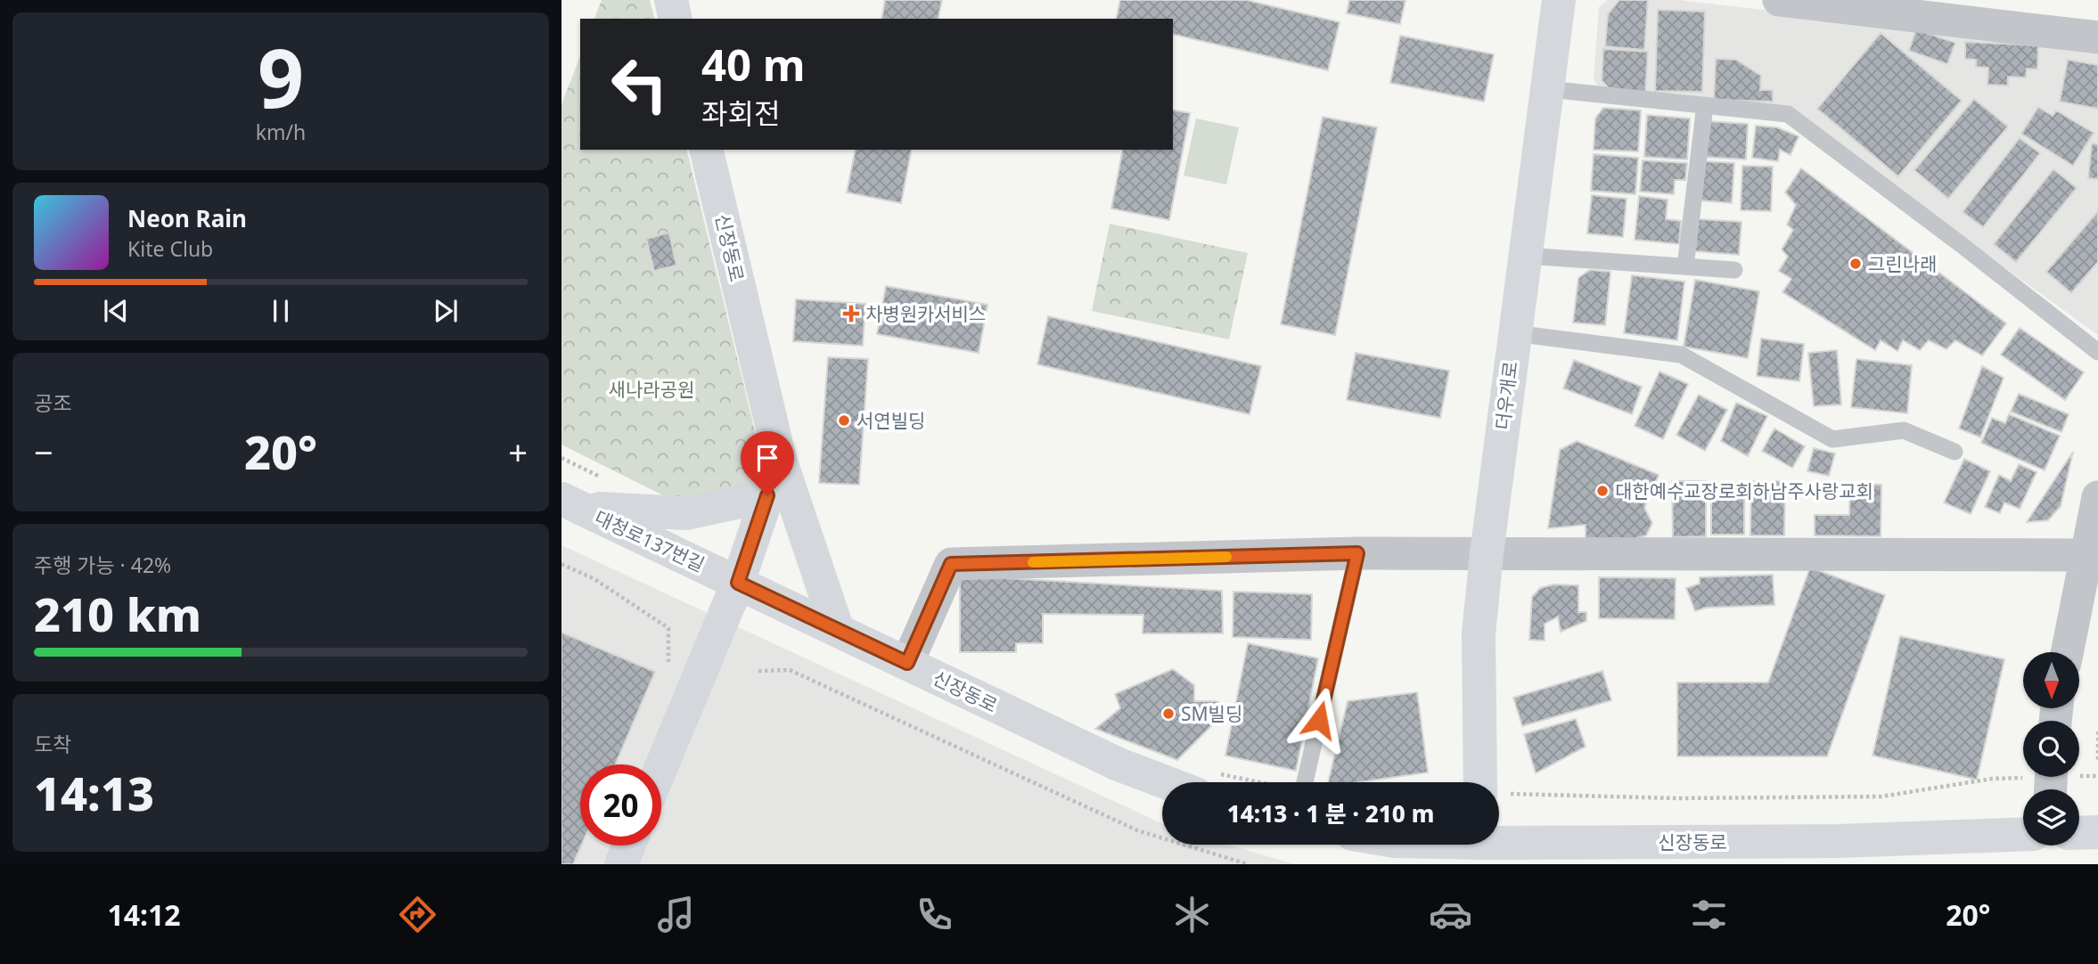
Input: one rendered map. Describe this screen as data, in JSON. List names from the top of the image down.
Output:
{
  "streets": {
    "street": ["신장동로", "더우개로", "대청로137번길"]
  },
  "crossings": [
    ["신장동로", "대청로137번길"]
  ],
  "parks": ["새나라공원"],
  "places": {
    "other": [
      "그린나래",
      "서연빌딩",
      "대한예수교장로회하남주사랑교회",
      "SM빌딩"
    ],
    "health": ["차병원카서비스"]
  },
  "north": "bottom",
  "page": {
    "tile": [
      ["9", "km/h"],
      "공조",
      ["주행 가능 · 42%", "210 km"],
      ["도착", "14:13"]
    ],
    "turn": ["40 m", "좌회전"],
    "song": ["Neon Rain", "Kite Club"],
    "heat": ["−", "20°", "+"],
    "limit": "20",
    "trip": "14:13 · 1 분 · 210 m",
    "tabs": ["14:12", "20°"]
  }
}
